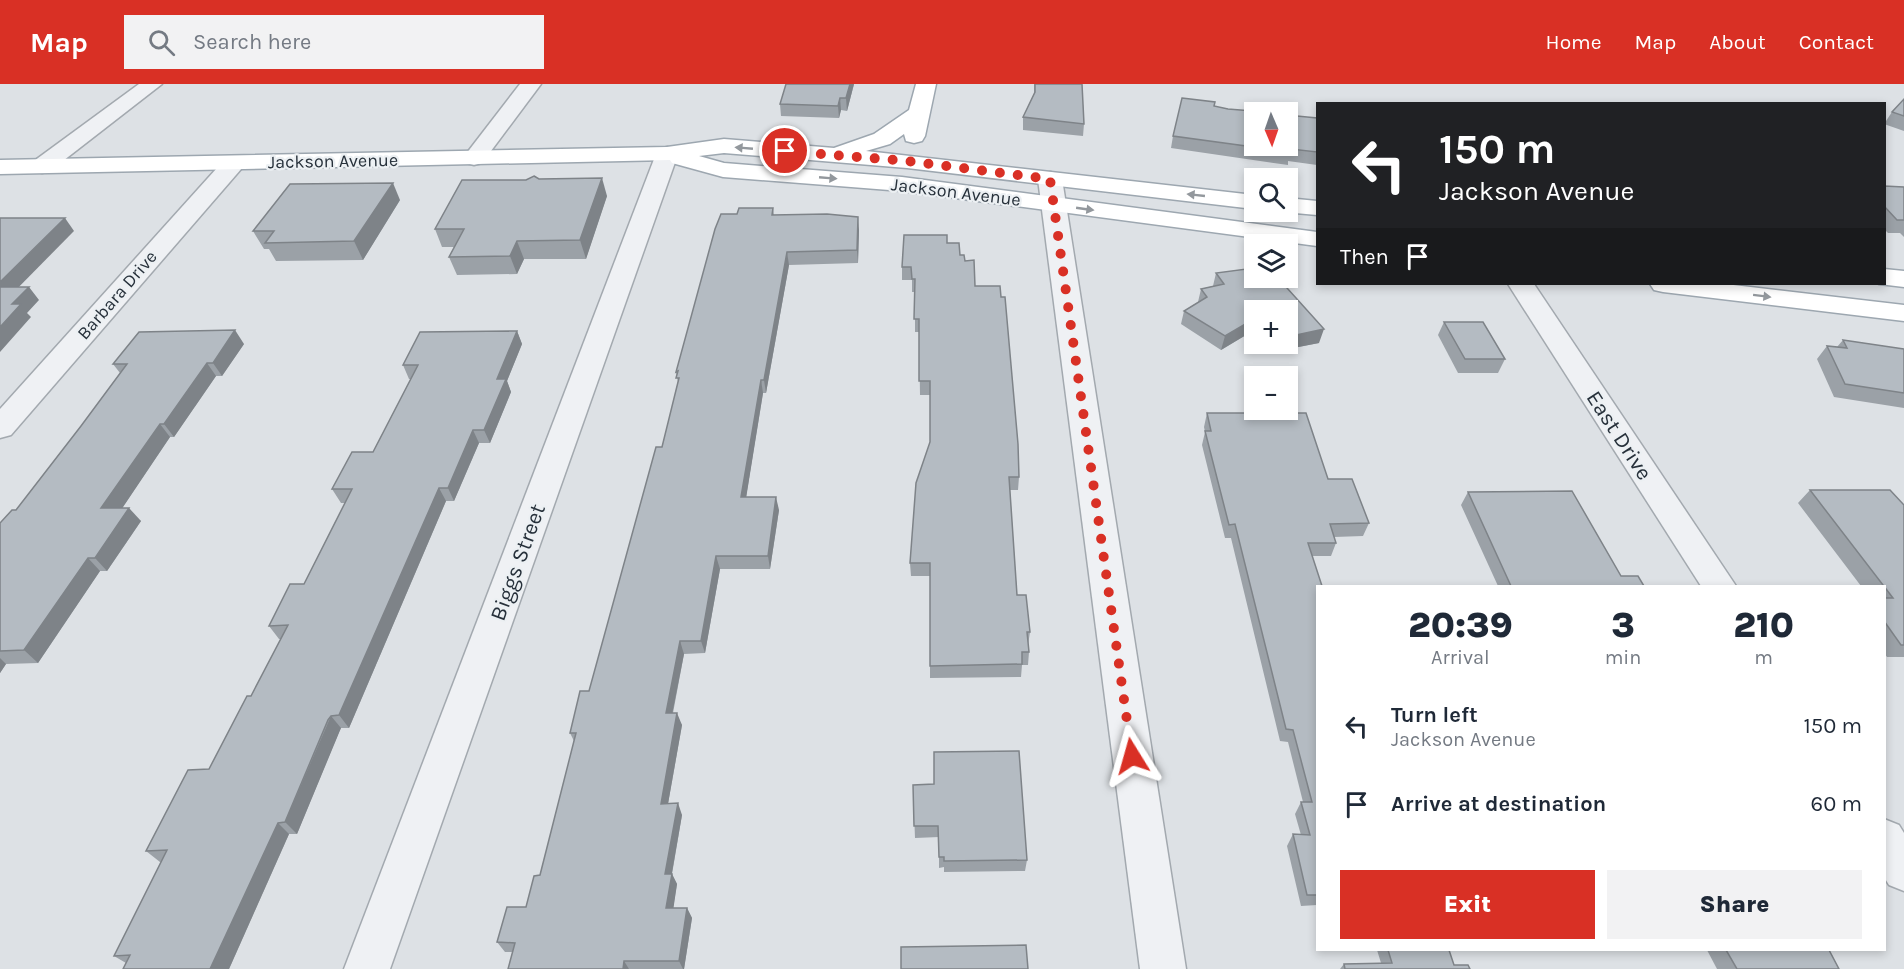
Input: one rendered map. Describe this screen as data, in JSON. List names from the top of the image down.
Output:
{
  "streets": {
    "main road": ["Jackson Avenue"],
    "street": ["Barbara Drive", "East Drive", "Biggs Street"]
  },
  "crossings": [
    ["Jackson Avenue", "Barbara Drive"],
    ["Jackson Avenue", "Biggs Street"]
  ],
  "north": "bottom",
  "page": {
    "header": "Map",
    "search": "Search here",
    "nav": [
      "Home",
      "Map",
      "About",
      "Contact"
    ],
    "map_buttons": ["+", "−"],
    "turn": ["150 m", "Jackson Avenue"],
    "then": "Then",
    "eta": [
      "20:39",
      "Arrival",
      "3",
      "min",
      "210",
      "m"
    ],
    "list": [
      {
        "name": "Turn left",
        "note": "Jackson Avenue",
        "value": "150 m"
      },
      {
        "name": "Arrive at destination",
        "value": "60 m"
      }
    ],
    "buttons": ["Exit", "Share"]
  }
}
